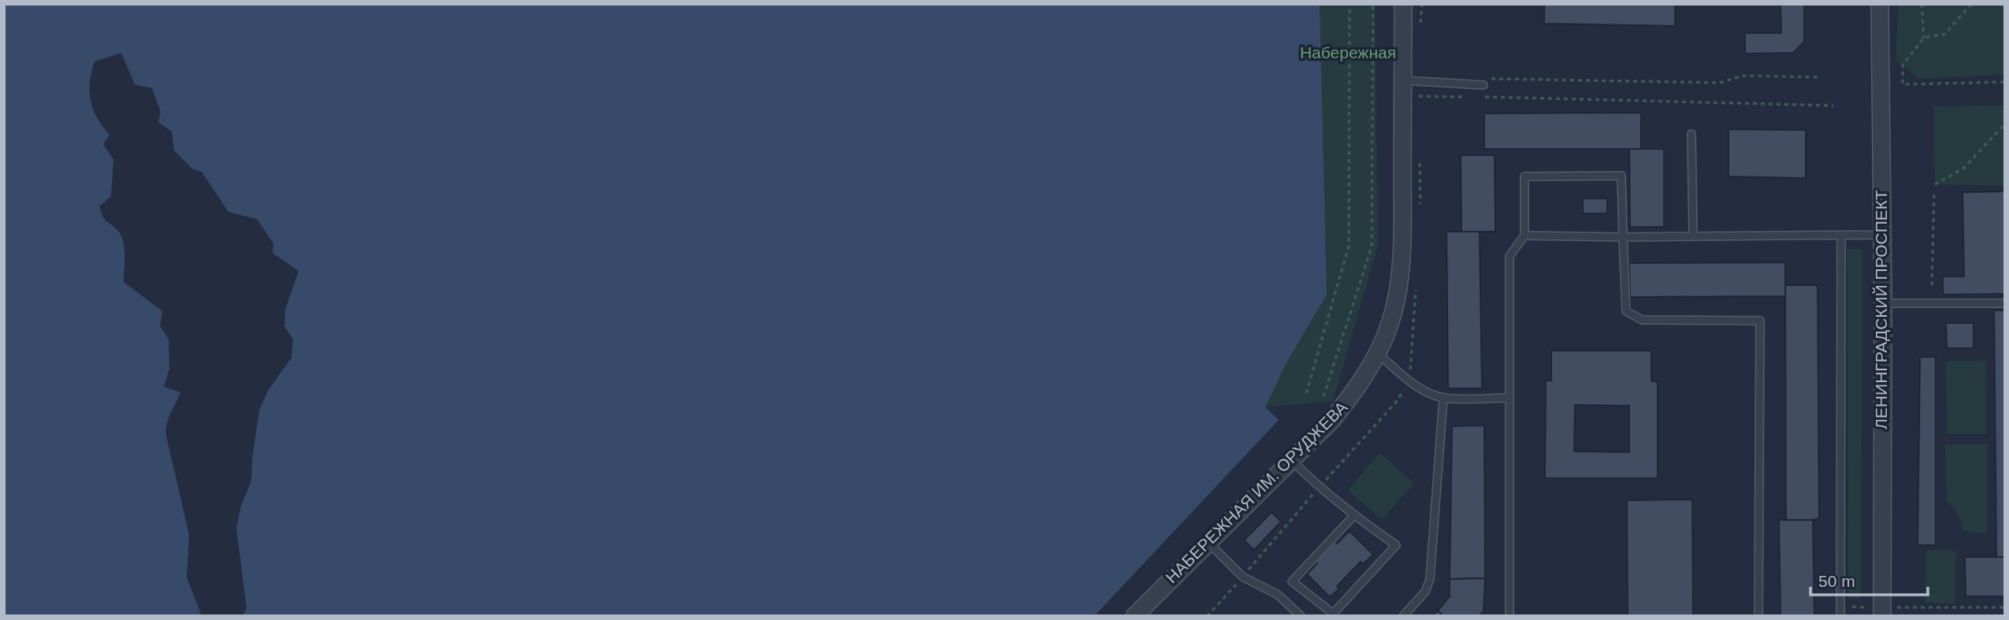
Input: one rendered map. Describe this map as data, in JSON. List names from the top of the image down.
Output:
{
  "streets": {
    "street": ["ЛЕНИНГРАДСКИЙ ПРОСПЕКТ", "НАБЕРЕЖНАЯ ИМ. ОРУДЖЕВА"]
  },
  "parks": ["Набережная"],
  "scale_bar": "50 m"
}
